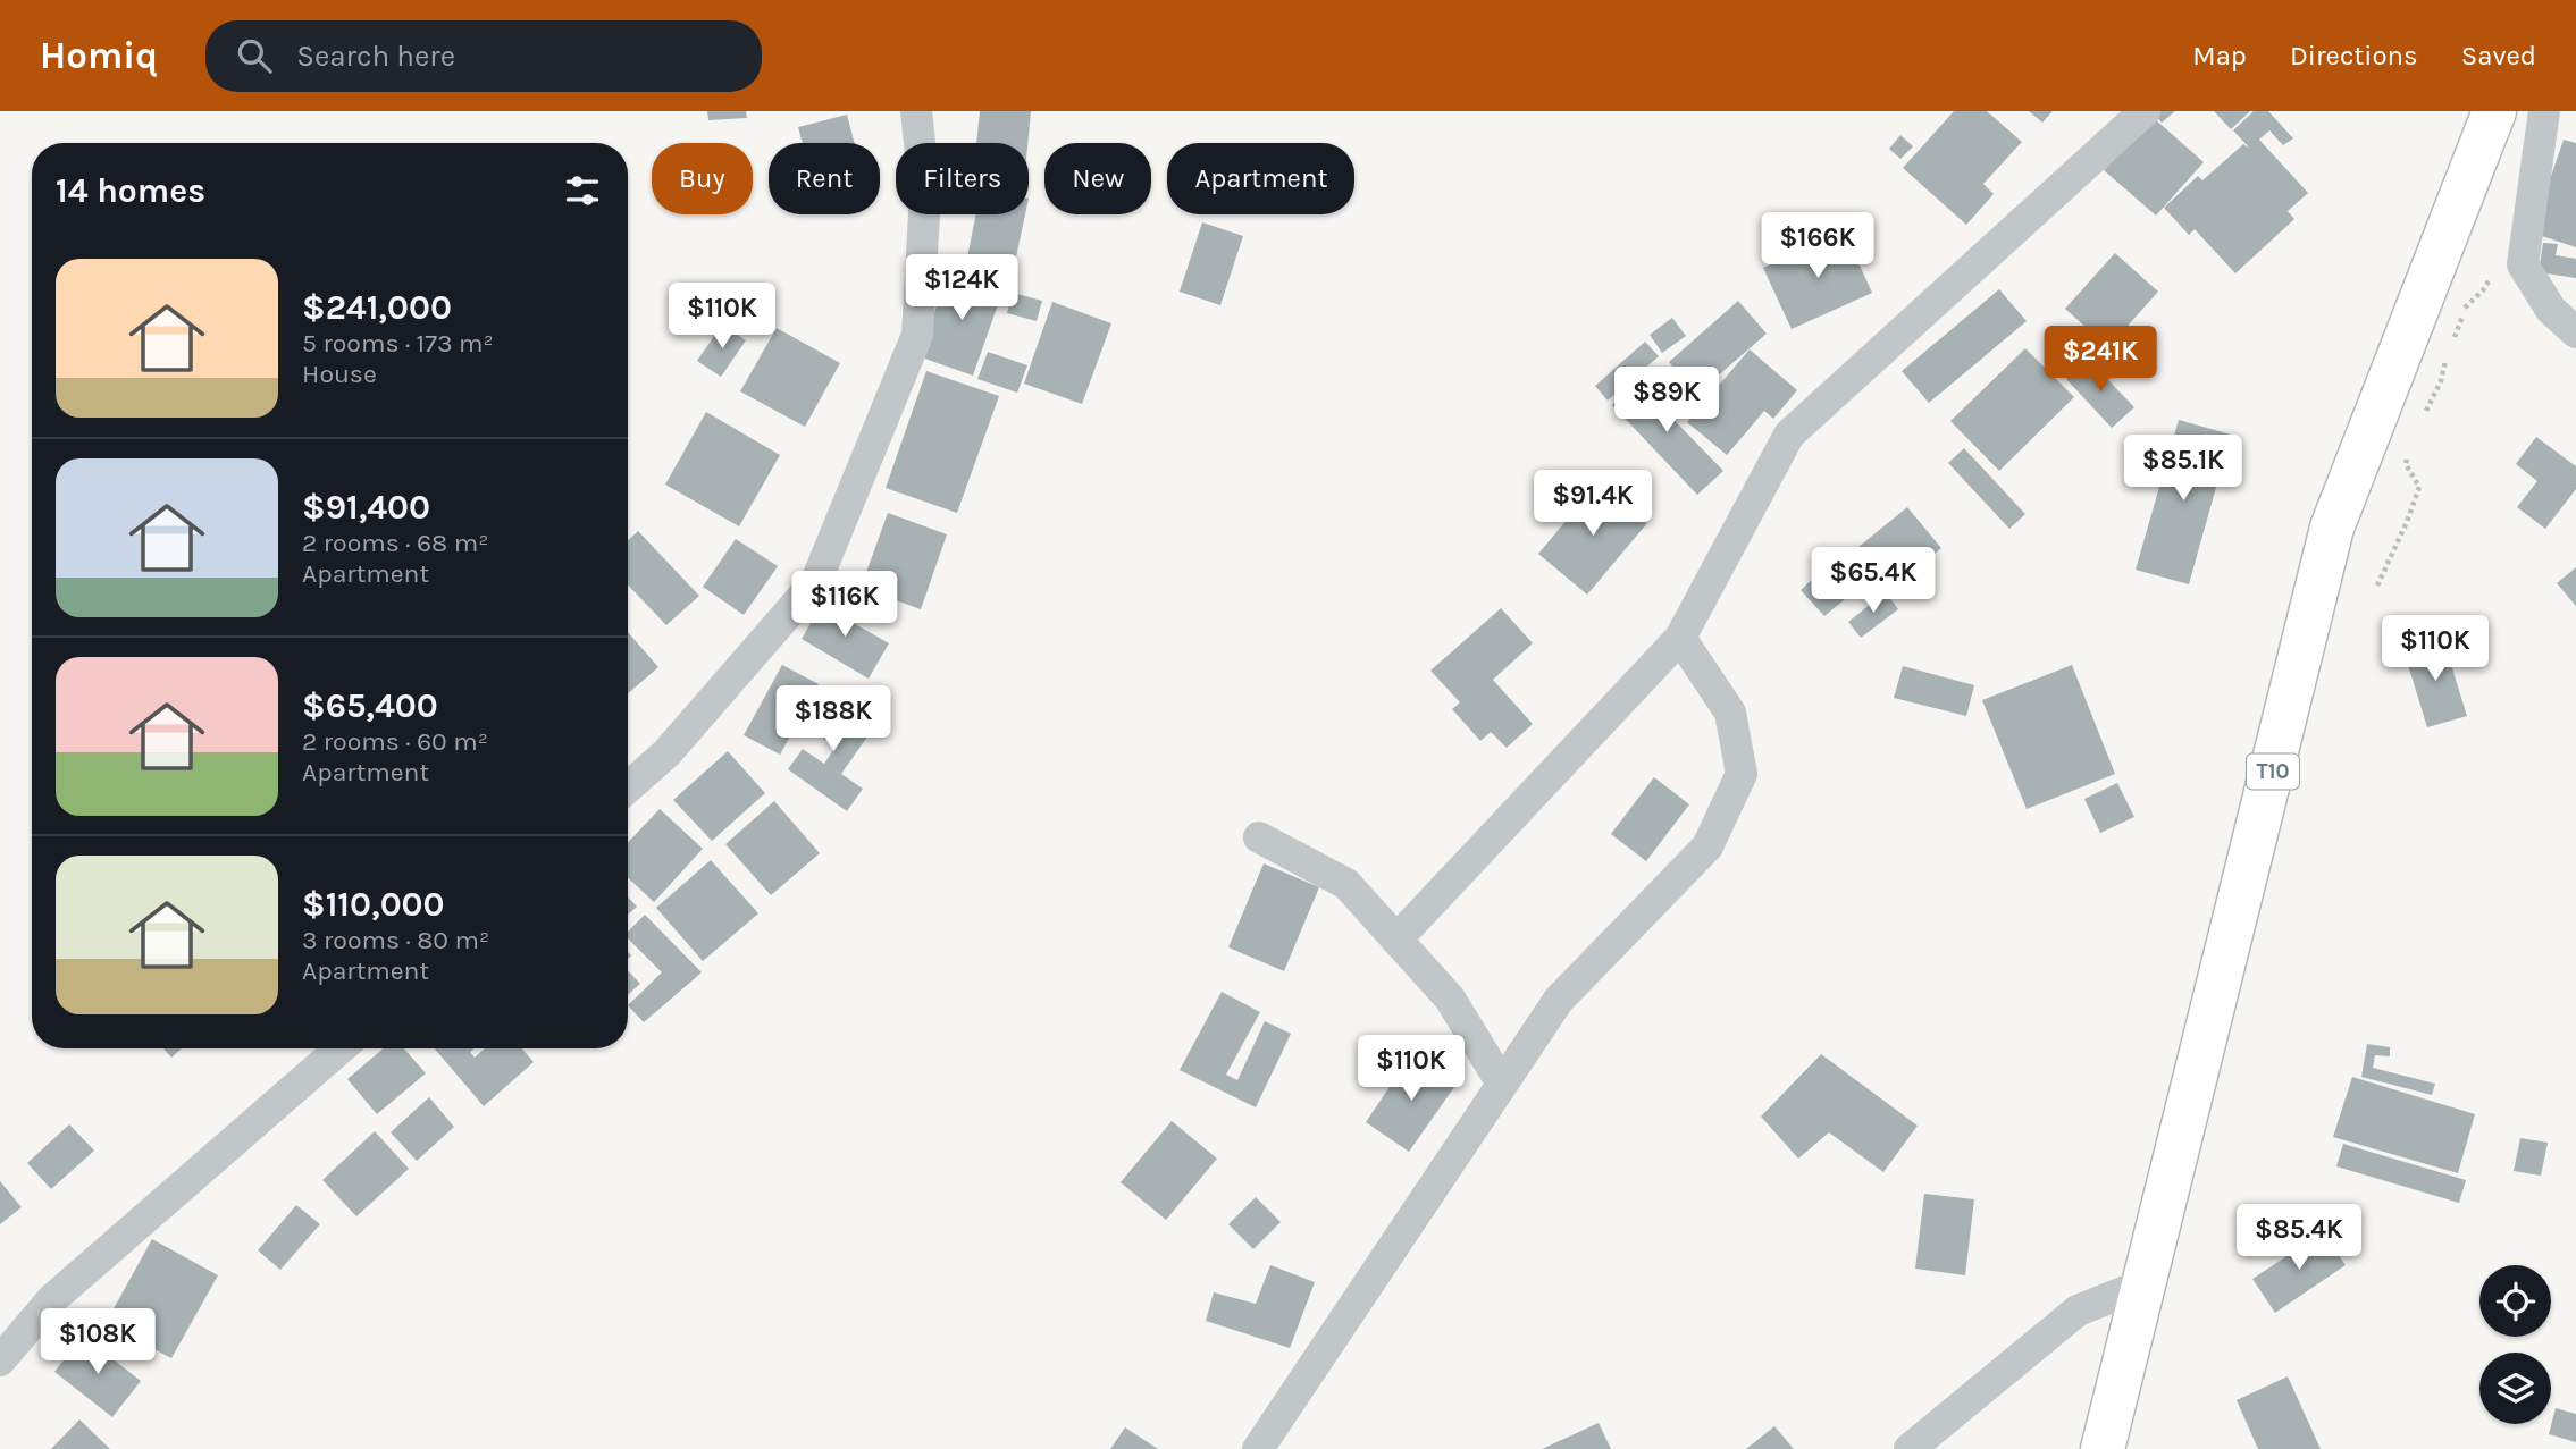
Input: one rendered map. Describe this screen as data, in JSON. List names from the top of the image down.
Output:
{
  "streets": {
    "highway": ["T10"]
  },
  "page": {
    "header": "Homiq",
    "search": "Search here",
    "nav": ["Map", "Directions", "Saved"],
    "chip": [
      "Buy",
      "Rent",
      "Filters",
      "New",
      "Apartment"
    ],
    "heading": "14 homes",
    "price": [
      "$166K",
      "$124K",
      "$110K",
      "$241K",
      "$89K",
      "$85.1K",
      "$91.4K",
      "$65.4K",
      "$116K",
      "$110K",
      "$188K",
      "$110K",
      "$85.4K",
      "$108K"
    ],
    "list": [
      {
        "name": "$241,000",
        "note": "5 rooms · 173 m² · House"
      },
      {
        "name": "$91,400",
        "note": "2 rooms · 68 m² · Apartment"
      },
      {
        "name": "$65,400",
        "note": "2 rooms · 60 m² · Apartment"
      },
      {
        "name": "$110,000",
        "note": "3 rooms · 80 m² · Apartment"
      }
    ]
  }
}
